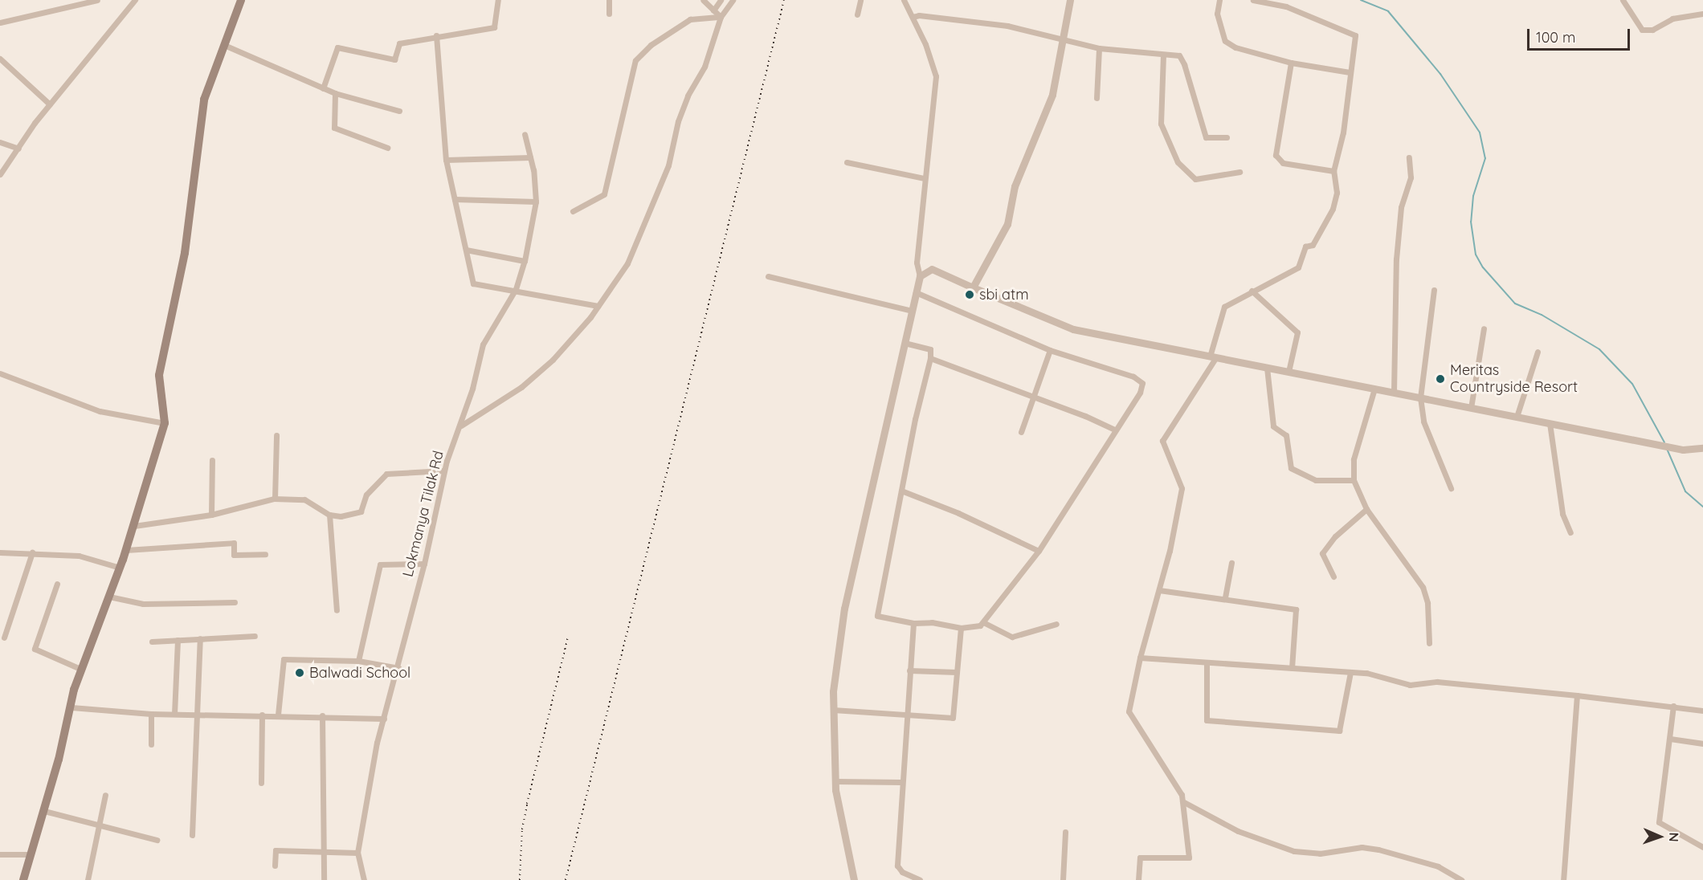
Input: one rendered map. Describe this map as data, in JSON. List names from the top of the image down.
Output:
{
  "streets": {
    "street": ["Lokmanya Tilak Rd"]
  },
  "places": ["sbi atm", "Meritas Countryside Resort", "Balwadi School"],
  "scale_bar": "100 m",
  "north": "right"
}
